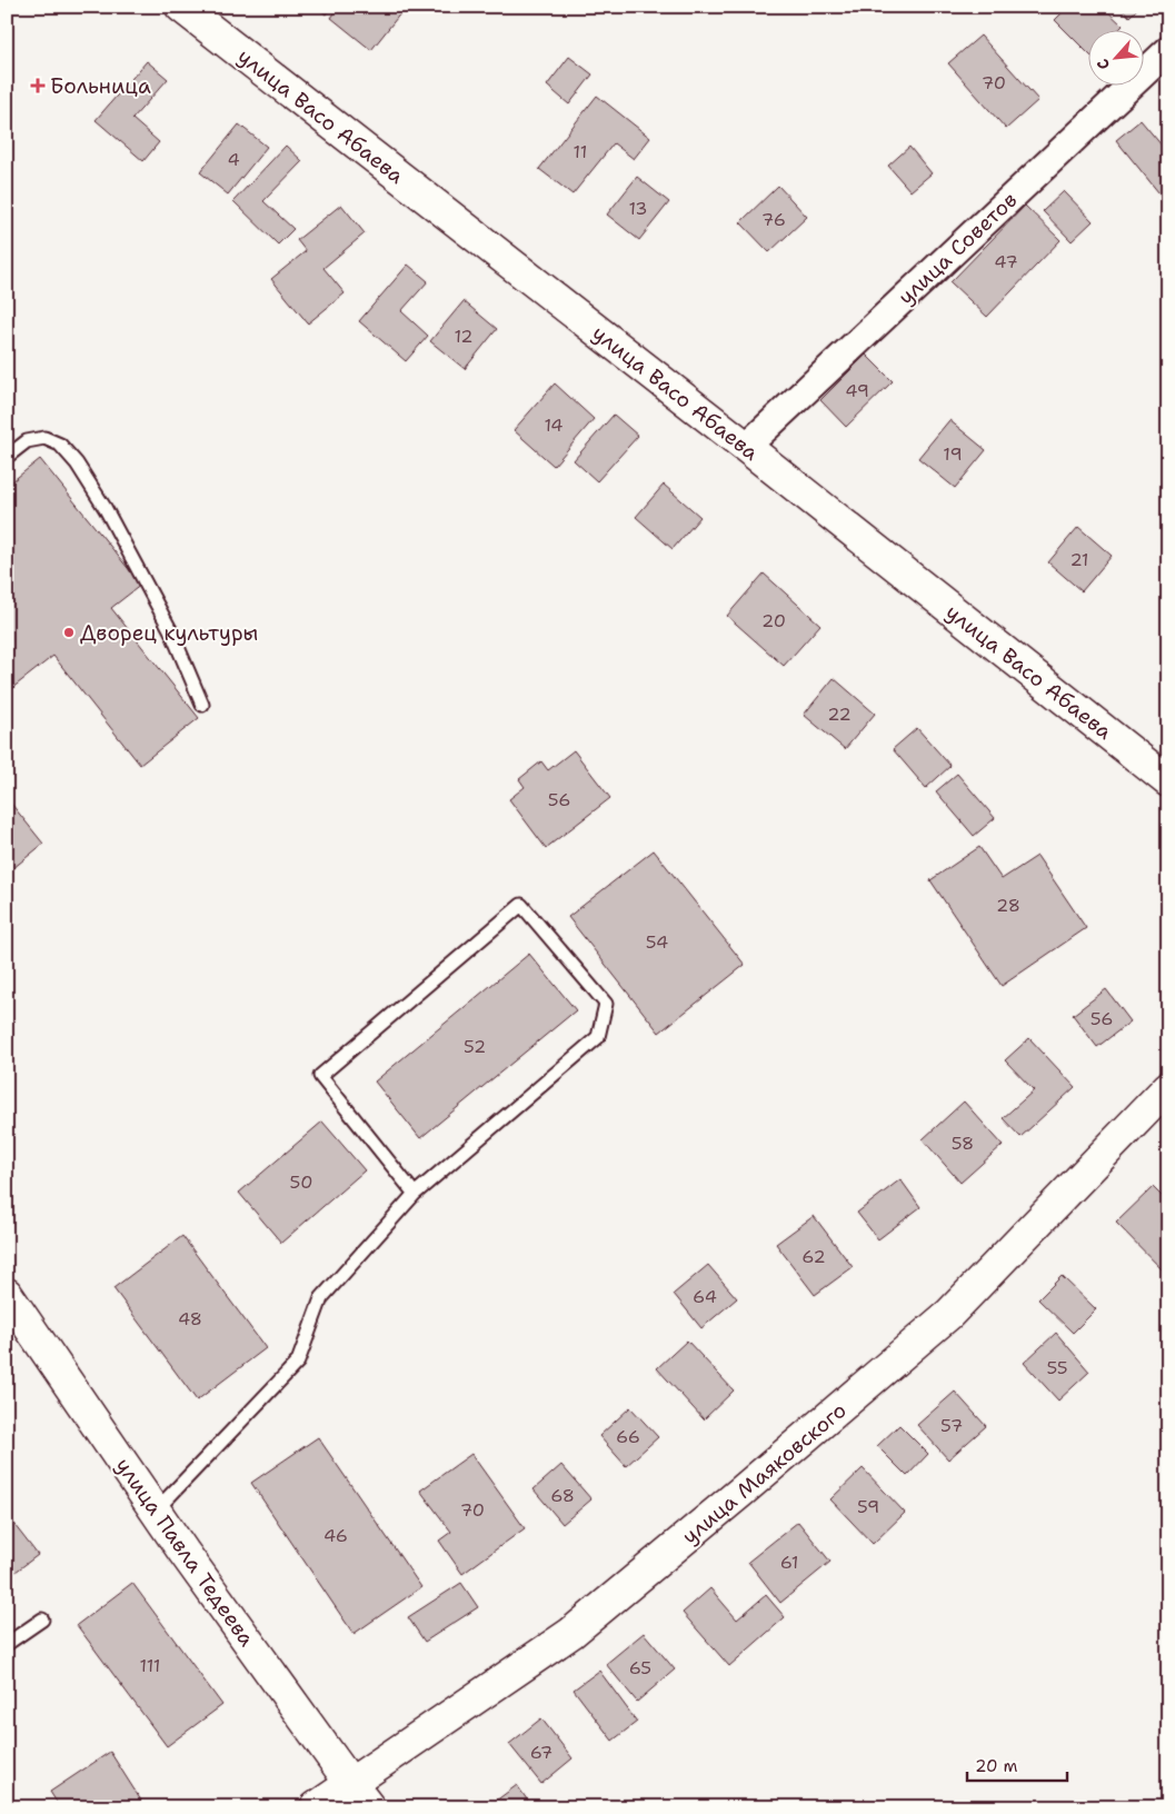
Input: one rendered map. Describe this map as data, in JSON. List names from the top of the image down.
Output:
{
  "streets": {
    "main road": ["улица Васо Абаева", "улица Маяковского", "улица Павла Тедеева"],
    "street": ["улица Советов"]
  },
  "crossings": [
    ["улица Васо Абаева", "улица Советов"],
    ["улица Маяковского", "улица Павла Тедеева"]
  ],
  "places": {
    "health": ["Больница"],
    "other": ["Дворец культуры"]
  },
  "house_numbers": [
    "70",
    "11",
    "4",
    "13",
    "76",
    "47",
    "12",
    "49",
    "14",
    "19",
    "21",
    "20",
    "22",
    "56",
    "28",
    "54",
    "56",
    "52",
    "58",
    "50",
    "62",
    "64",
    "48",
    "55",
    "57",
    "66",
    "68",
    "59",
    "70",
    "46",
    "61",
    "111",
    "65",
    "67"
  ],
  "scale_bar": "20 m",
  "north": "bottom left"
}
